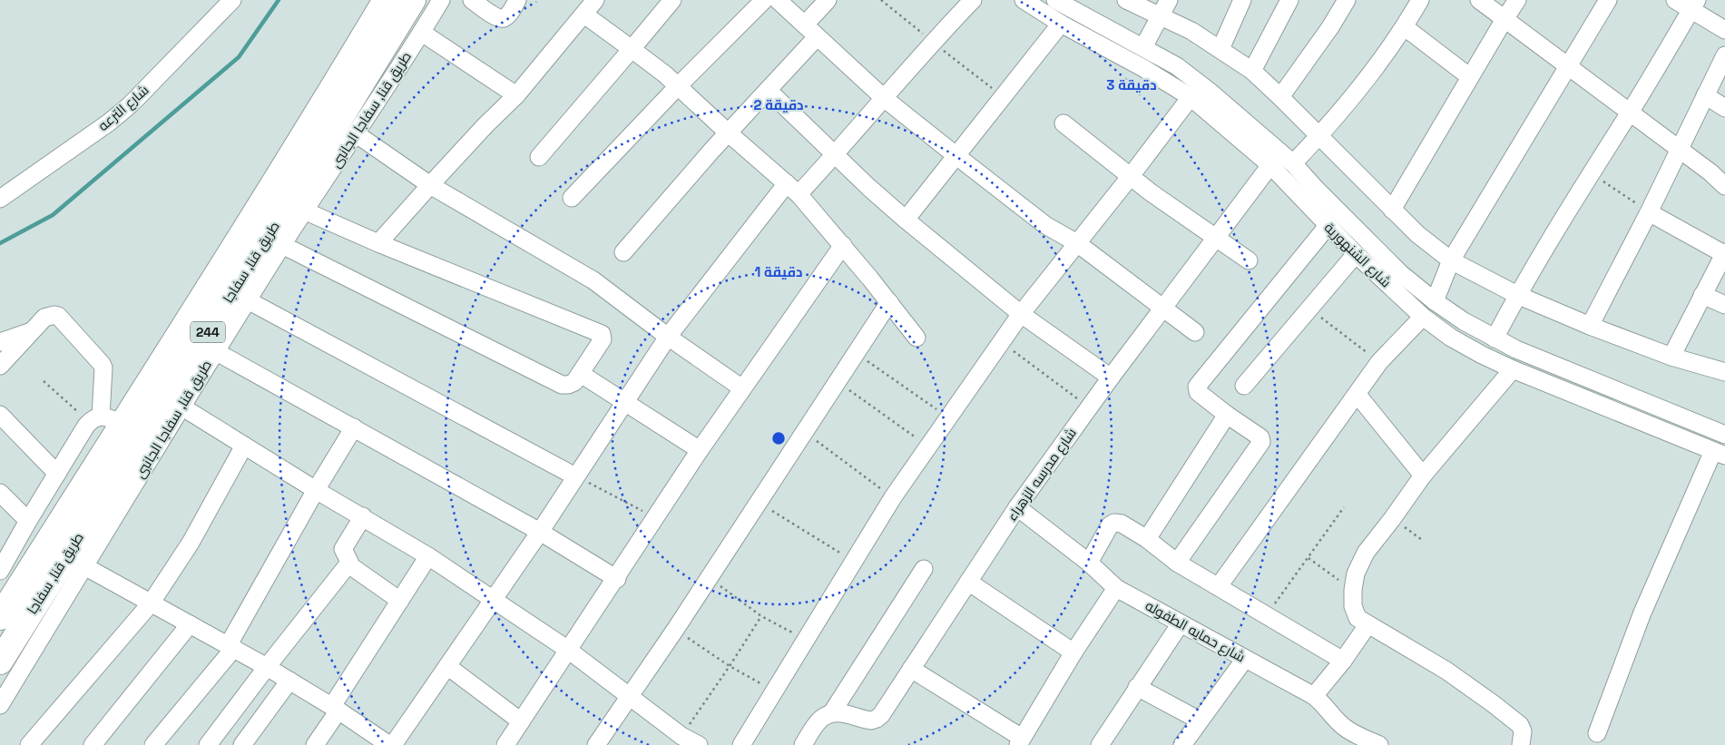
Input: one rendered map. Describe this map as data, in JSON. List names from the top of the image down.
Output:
{
  "streets": {
    "highway": ["طريق قنا, سفاجا", "244"],
    "street": [
      "شارع الترعه",
      "طريق قنا, سفاجا الجانبى",
      "شارع الشنهورية",
      "شارع مدرسه الزهراء",
      "شارع حمايه الطفوله"
    ]
  },
  "crossings": [
    ["شارع الشنهورية", "شارع مدرسه الزهراء"],
    ["شارع مدرسه الزهراء", "شارع حمايه الطفوله"]
  ],
  "rings": ["3 دقيقة", "2 دقيقة", "1 دقيقة"]
}
